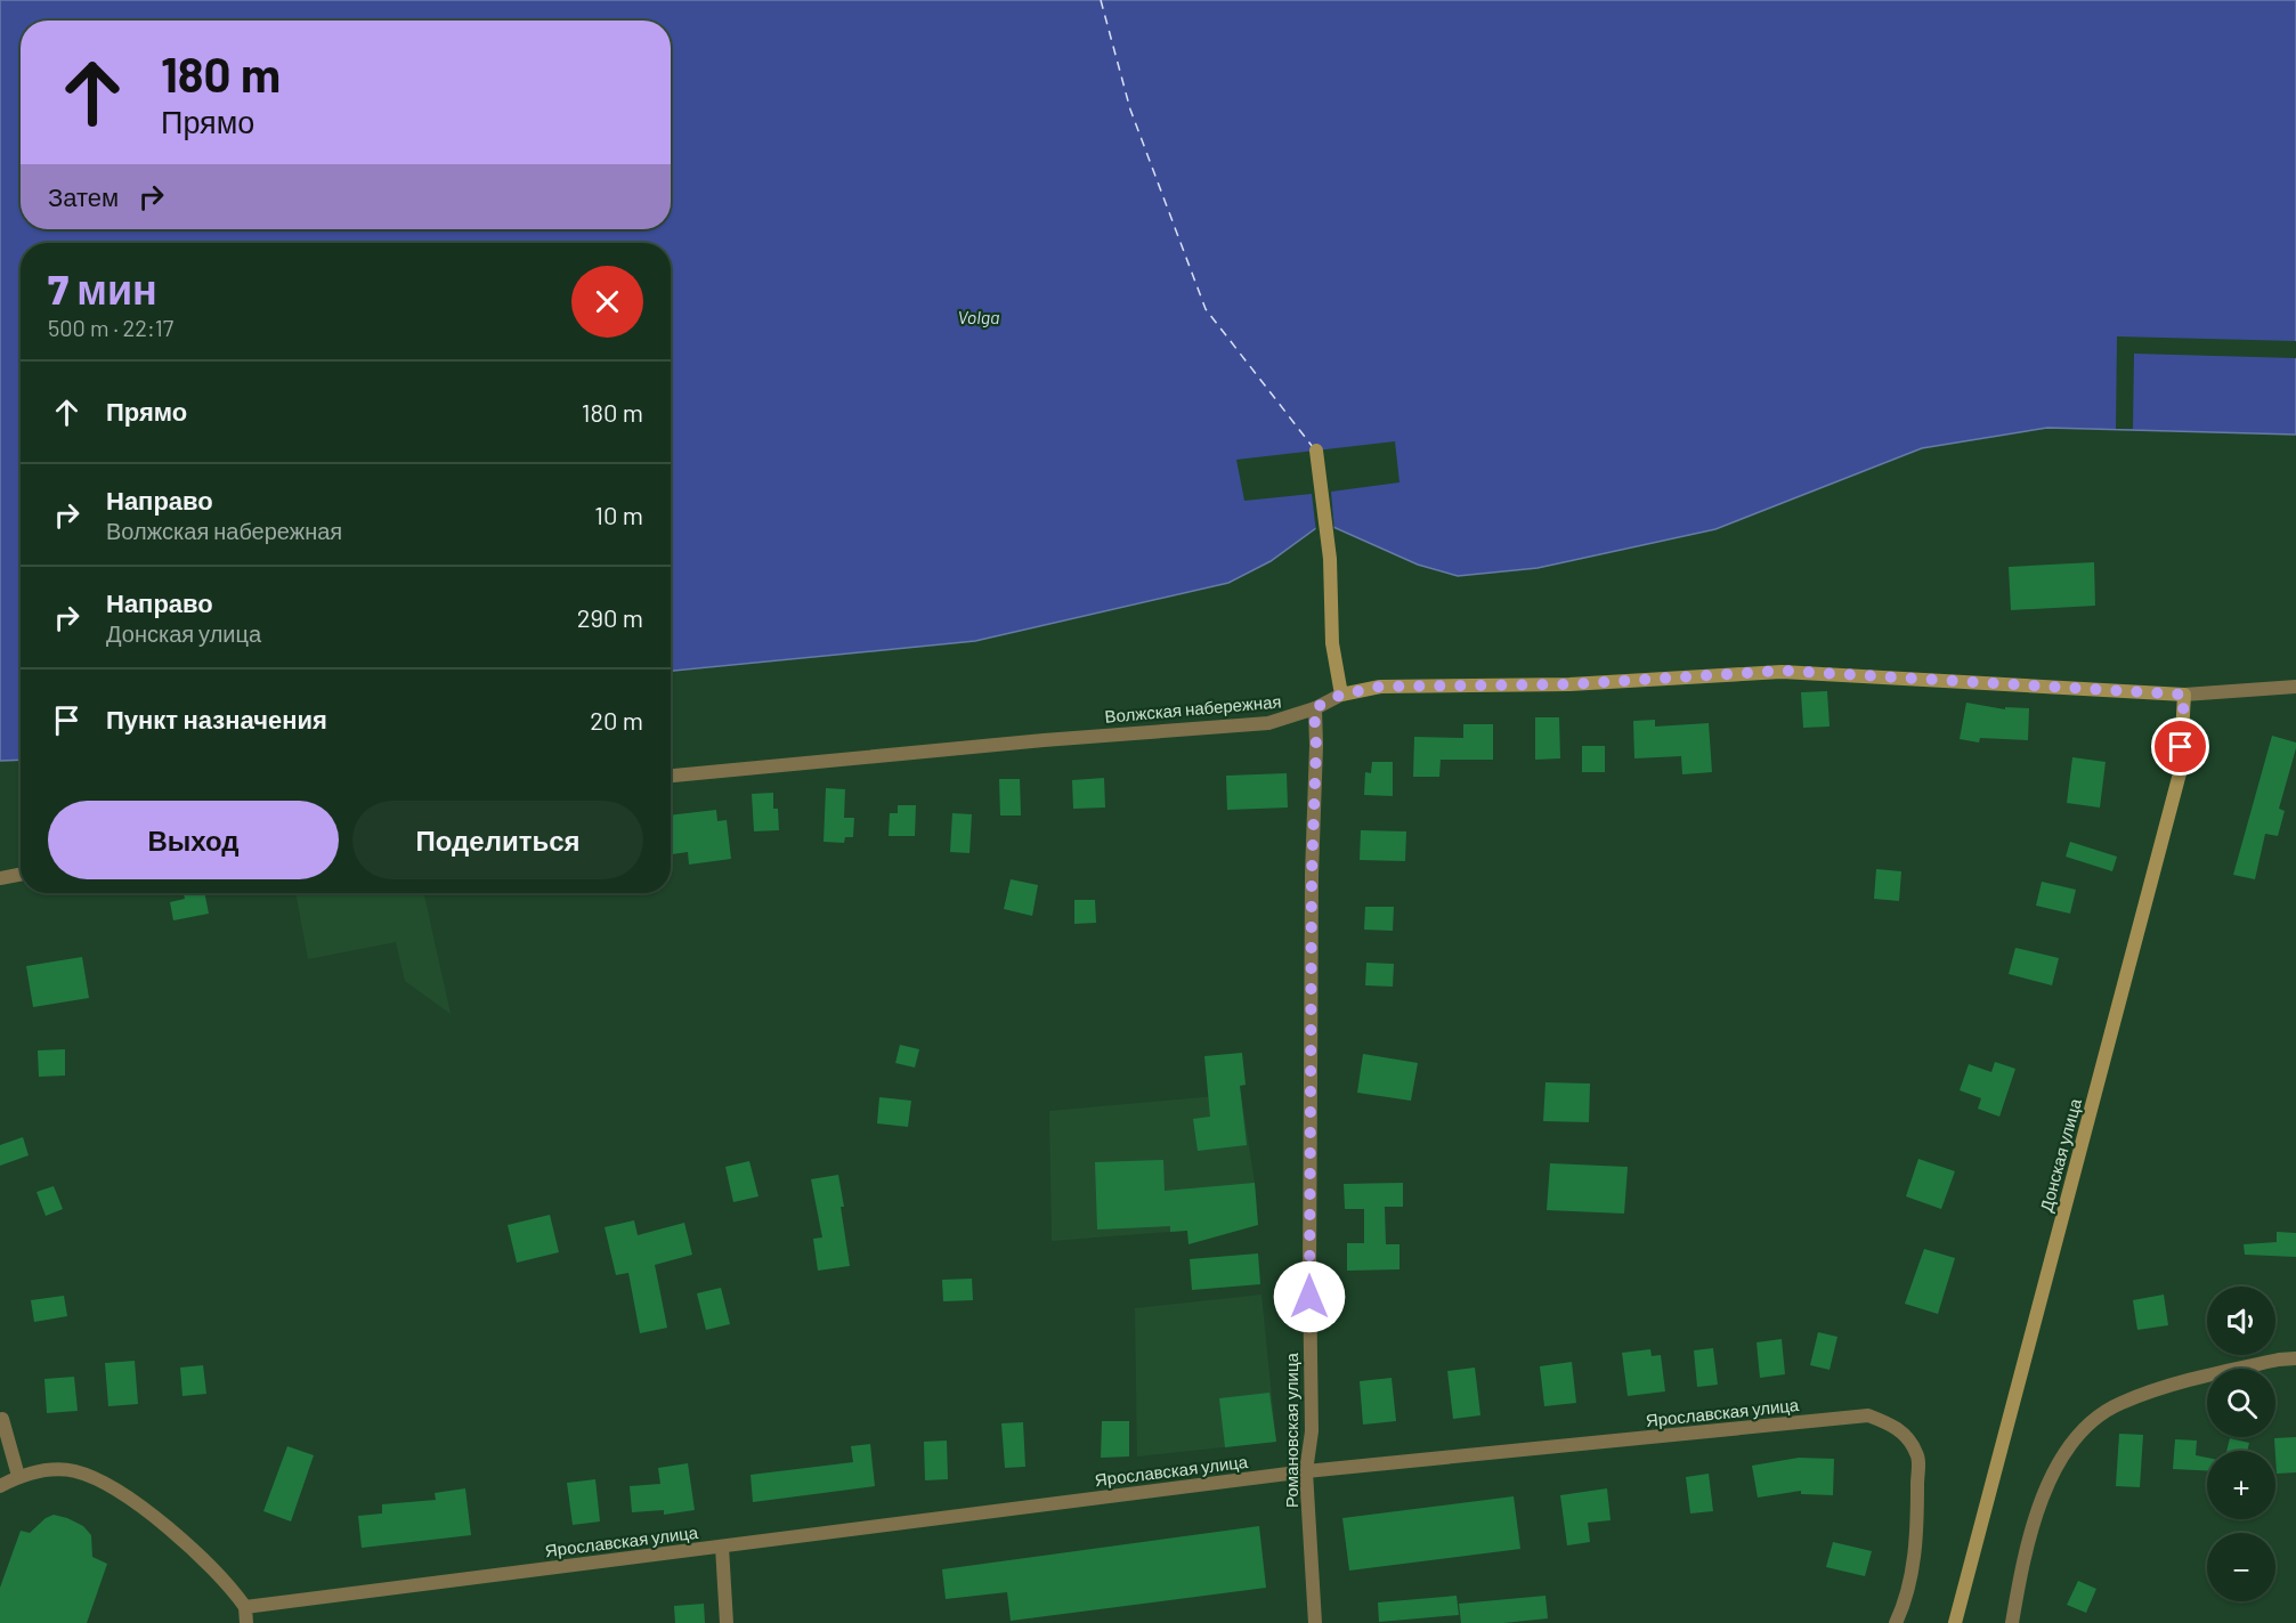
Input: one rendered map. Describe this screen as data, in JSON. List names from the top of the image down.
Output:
{
  "streets": {
    "street": [
      "Волжская набережная",
      "Донская улица",
      "Ярославская улица",
      "Романовская улица"
    ]
  },
  "crossings": [
    ["Волжская набережная", "Донская улица"],
    ["Волжская набережная", "Романовская улица"],
    ["Ярославская улица", "Романовская улица"]
  ],
  "water": ["Volga"],
  "page": {
    "turn": ["180 m", "Прямо"],
    "then": "Затем",
    "heading": ["7 мин", "500 m · 22:17"],
    "list": [
      {
        "name": "Прямо",
        "value": "180 m"
      },
      {
        "name": "Направо",
        "note": "Волжская набережная",
        "value": "10 m"
      },
      {
        "name": "Направо",
        "note": "Донская улица",
        "value": "290 m"
      },
      {
        "name": "Пункт назначения",
        "value": "20 m"
      }
    ],
    "buttons": ["Выход", "Поделиться"],
    "map_buttons": ["+", "−"]
  }
}
